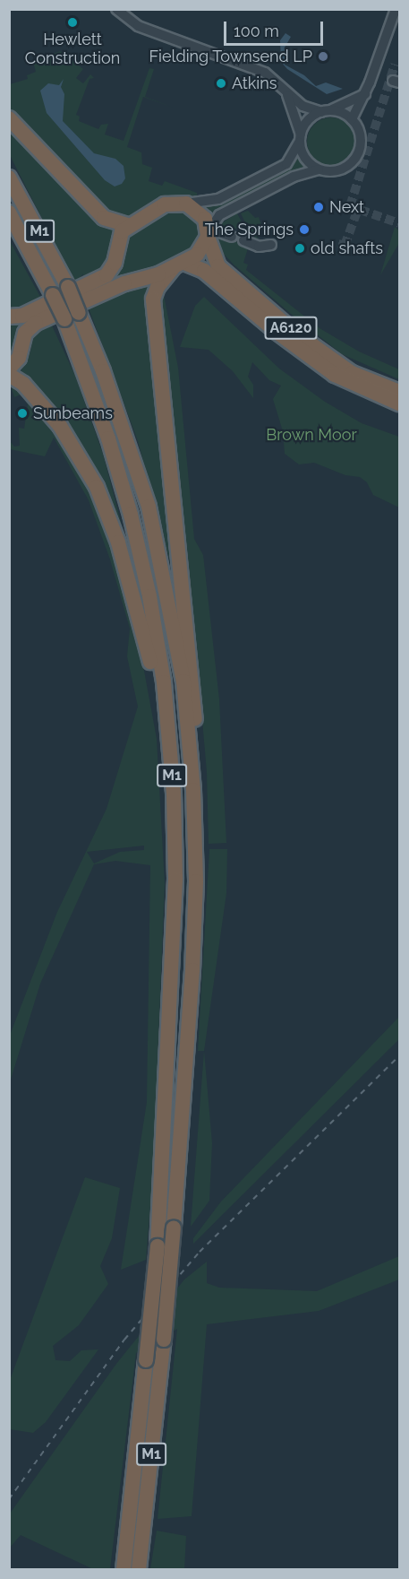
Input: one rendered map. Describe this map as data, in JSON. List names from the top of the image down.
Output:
{
  "streets": {
    "highway": ["M1", "A6120"]
  },
  "crossings": [
    ["M1", "A6120"]
  ],
  "parks": ["Brown Moor"],
  "places": [
    "Hewlett Construction",
    "Fielding Townsend LP",
    "Atkins",
    "Next",
    "The Springs",
    "old shafts",
    "Sunbeams"
  ],
  "scale_bar": "100 m"
}
